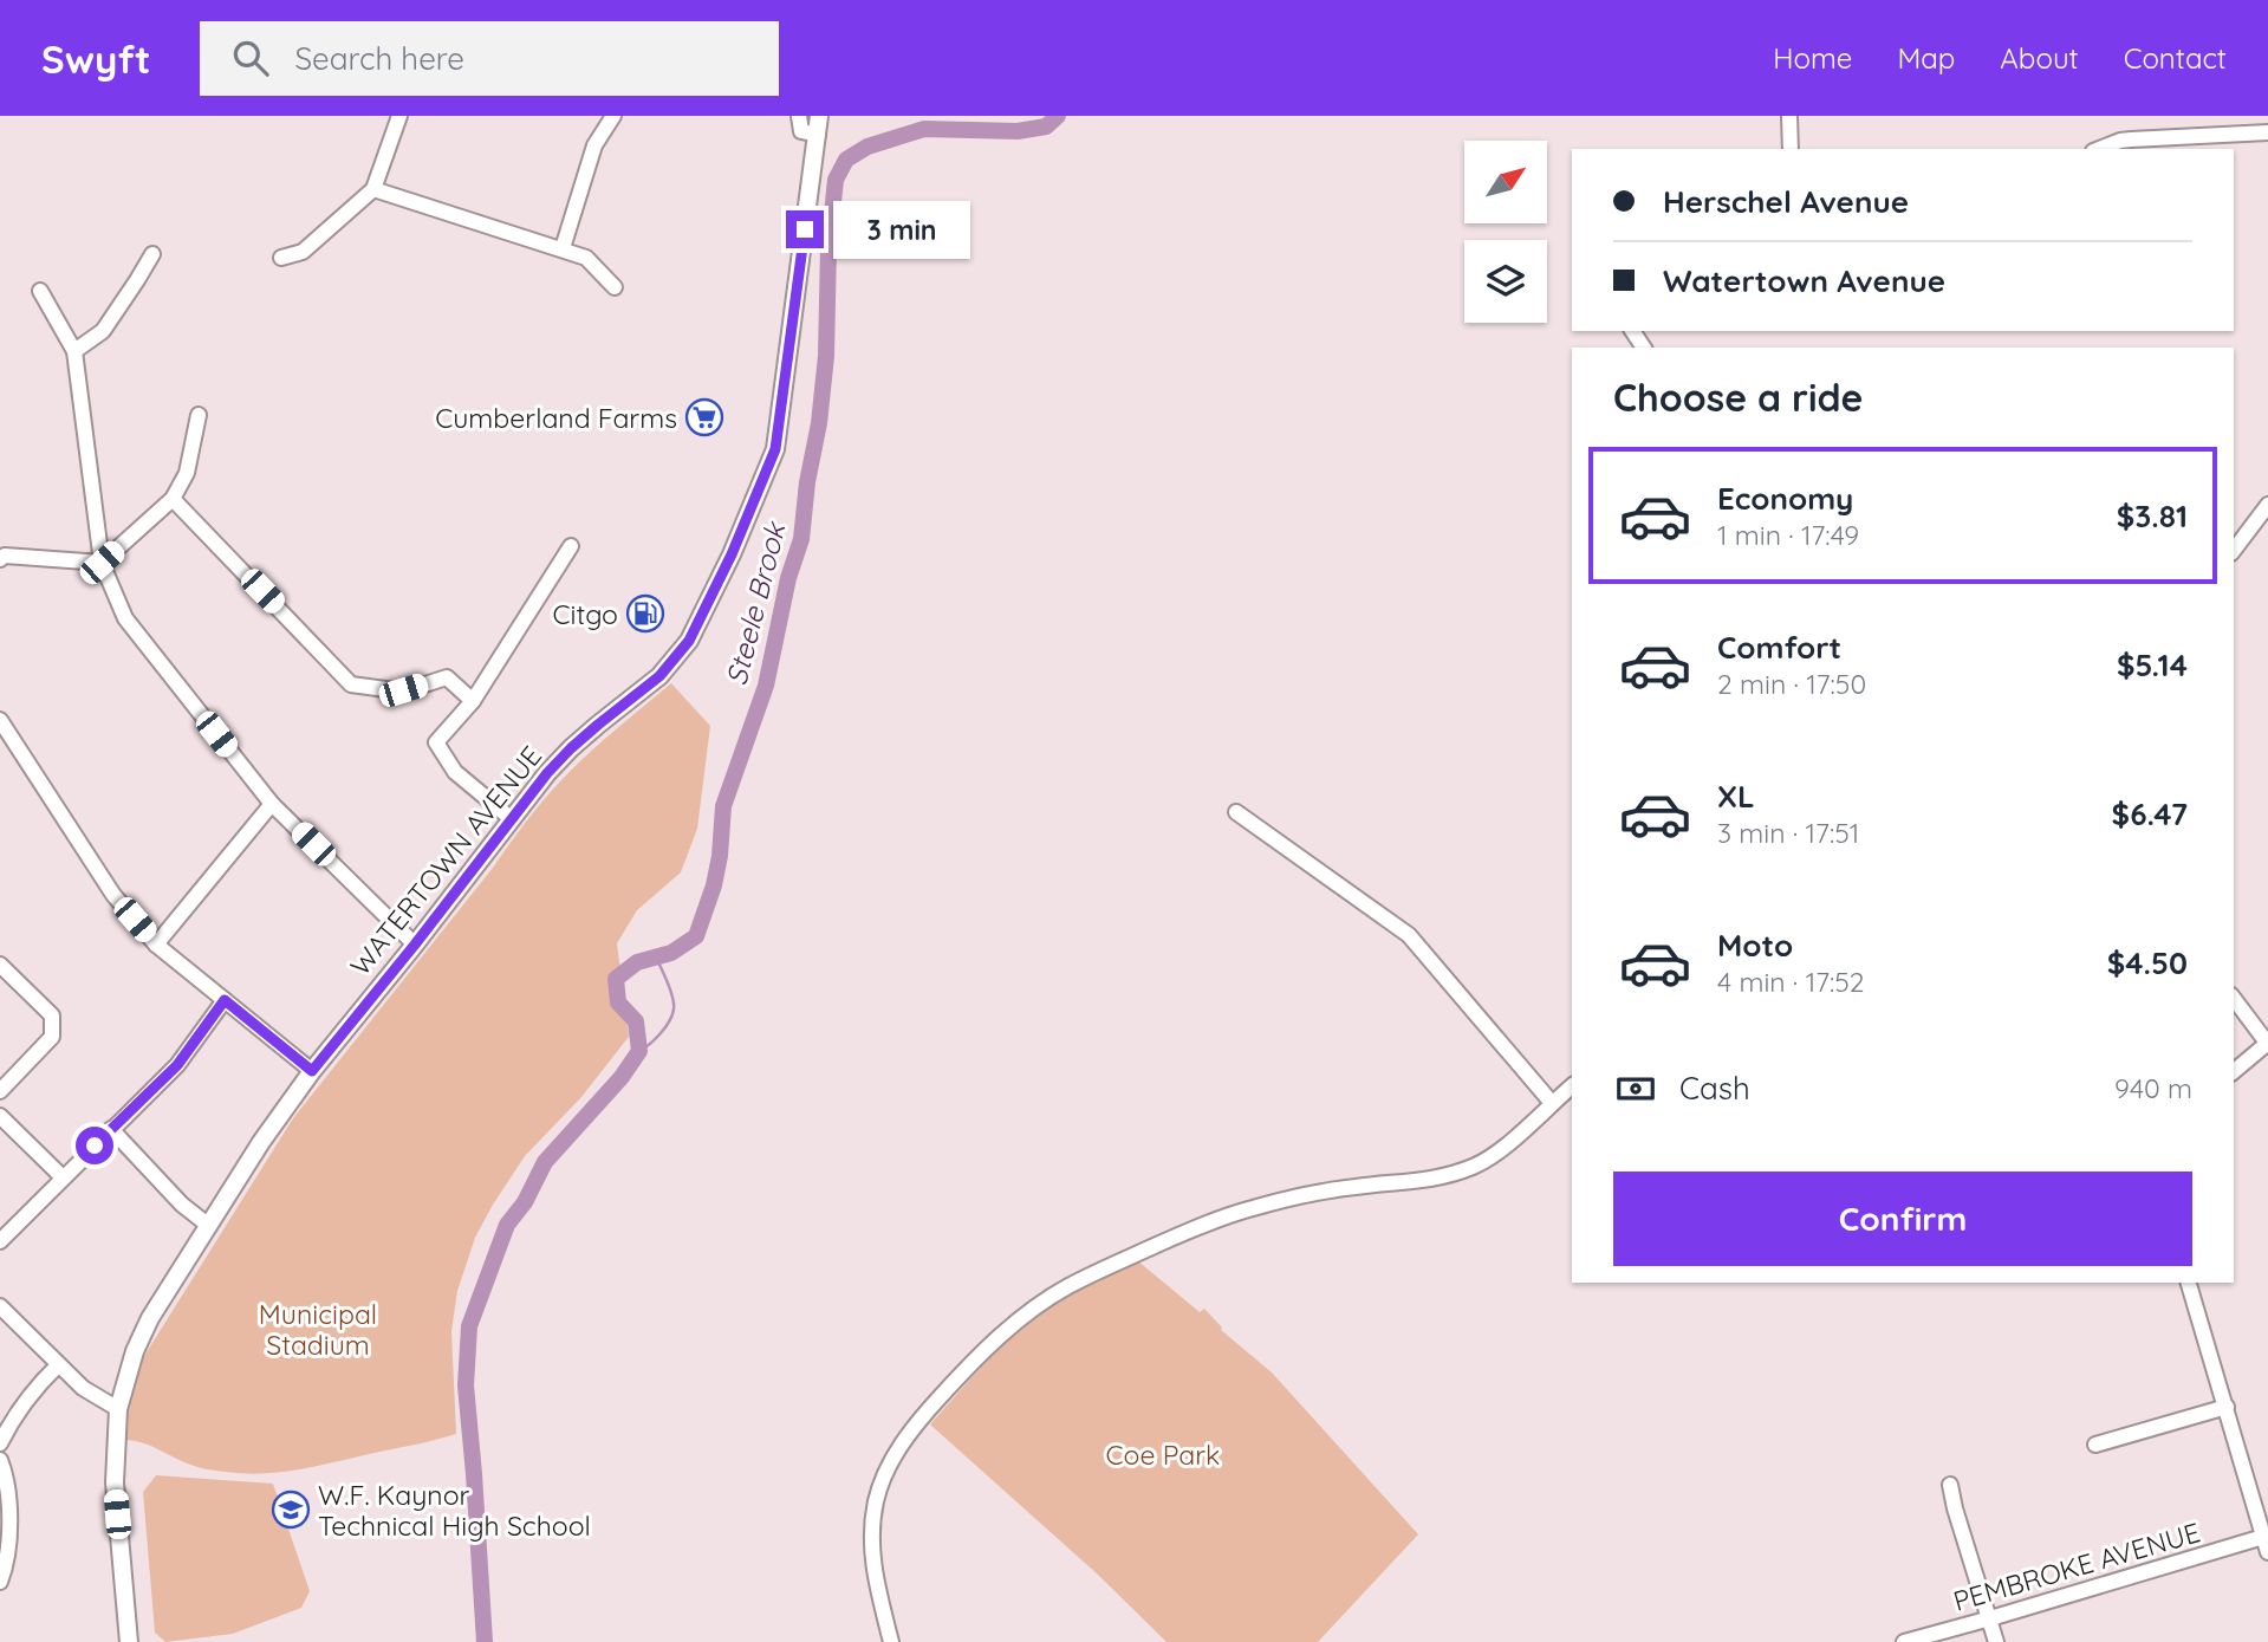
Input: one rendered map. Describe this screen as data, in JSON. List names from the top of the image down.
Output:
{
  "streets": {
    "main road": ["WATERTOWN AVENUE"],
    "street": ["PEMBROKE AVENUE"]
  },
  "water": ["Steele Brook"],
  "parks": ["Municipal Stadium", "Coe Park"],
  "places": {
    "supermarket": ["Cumberland Farms"],
    "fuel station": ["Citgo"],
    "school or university": ["W.F. Kaynor Technical High School"]
  },
  "north": "top right",
  "page": {
    "header": "Swyft",
    "search": "Search here",
    "nav": [
      "Home",
      "Map",
      "About",
      "Contact"
    ],
    "banner": ["Herschel Avenue", "Watertown Avenue"],
    "bubble": "3 min",
    "heading": "Choose a ride",
    "list": [
      {
        "name": "Economy",
        "note": "1 min · 17:49",
        "value": "$3.81"
      },
      {
        "name": "Comfort",
        "note": "2 min · 17:50",
        "value": "$5.14"
      },
      {
        "name": "XL",
        "note": "3 min · 17:51",
        "value": "$6.47"
      },
      {
        "name": "Moto",
        "note": "4 min · 17:52",
        "value": "$4.50"
      }
    ],
    "pay": ["Cash", "940 m"],
    "buttons": "Confirm"
  }
}
